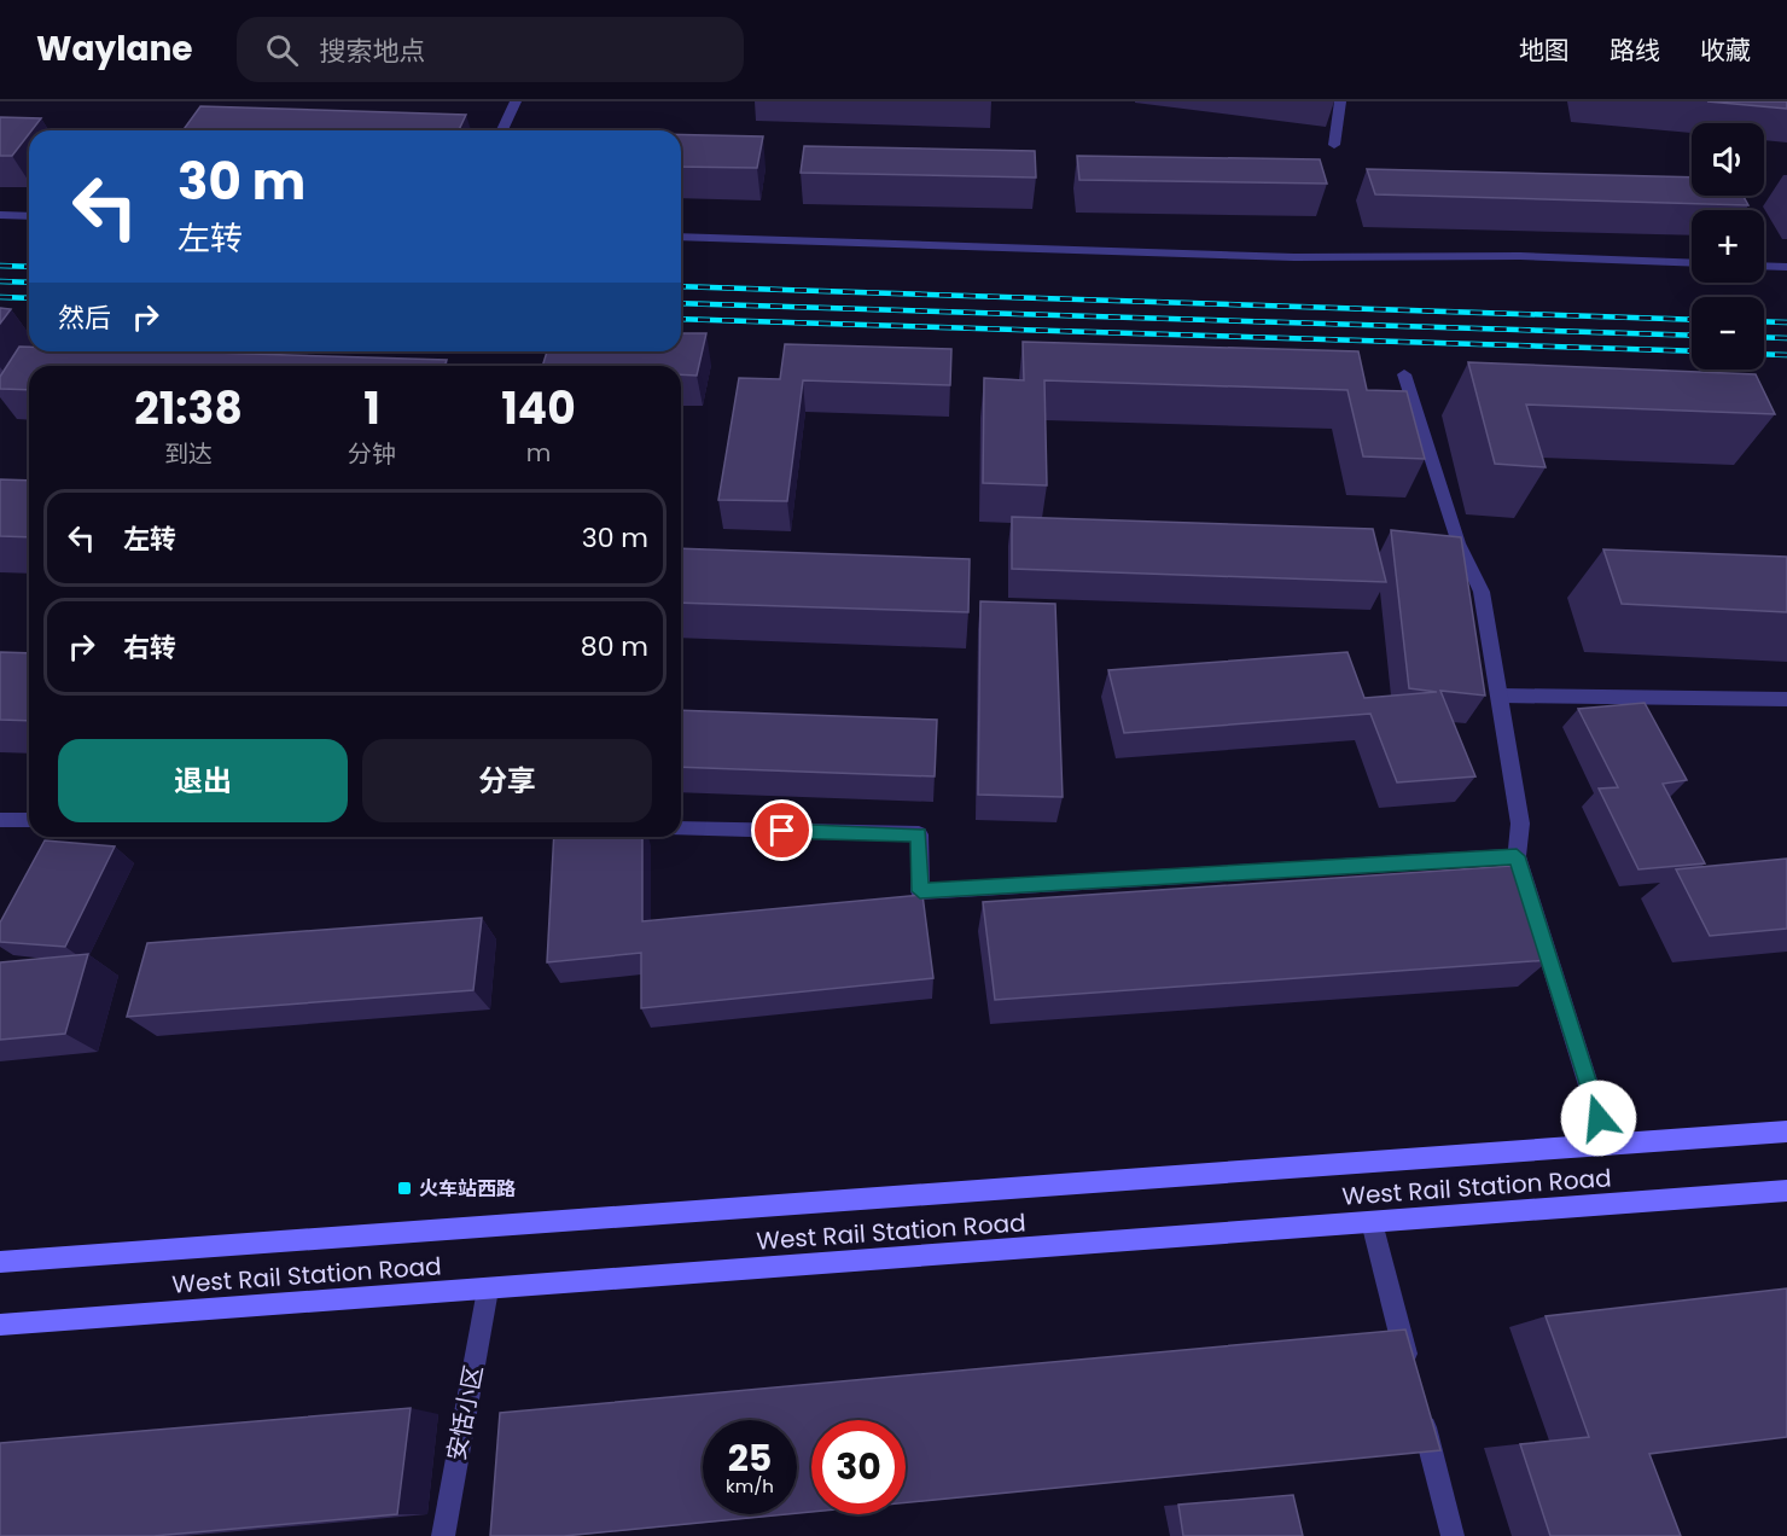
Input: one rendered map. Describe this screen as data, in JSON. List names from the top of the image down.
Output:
{
  "streets": {
    "main road": ["West Rail Station Road"],
    "street": ["安恬小区"]
  },
  "crossings": [
    ["West Rail Station Road", "安恬小区"]
  ],
  "places": {
    "transit": ["火车站西路"]
  },
  "page": {
    "header": "Waylane",
    "search": "搜索地点",
    "nav": ["地图", "路线", "收藏"],
    "map_buttons": ["+", "−"],
    "turn": ["30 m", "左转"],
    "then": "然后",
    "eta": [
      "21:38",
      "到达",
      "1",
      "分钟",
      "140",
      "m"
    ],
    "list": [
      {
        "name": "左转",
        "value": "30 m"
      },
      {
        "name": "右转",
        "value": "80 m"
      }
    ],
    "buttons": ["退出", "分享"],
    "speed": "25 km/h",
    "limit": "30"
  }
}
